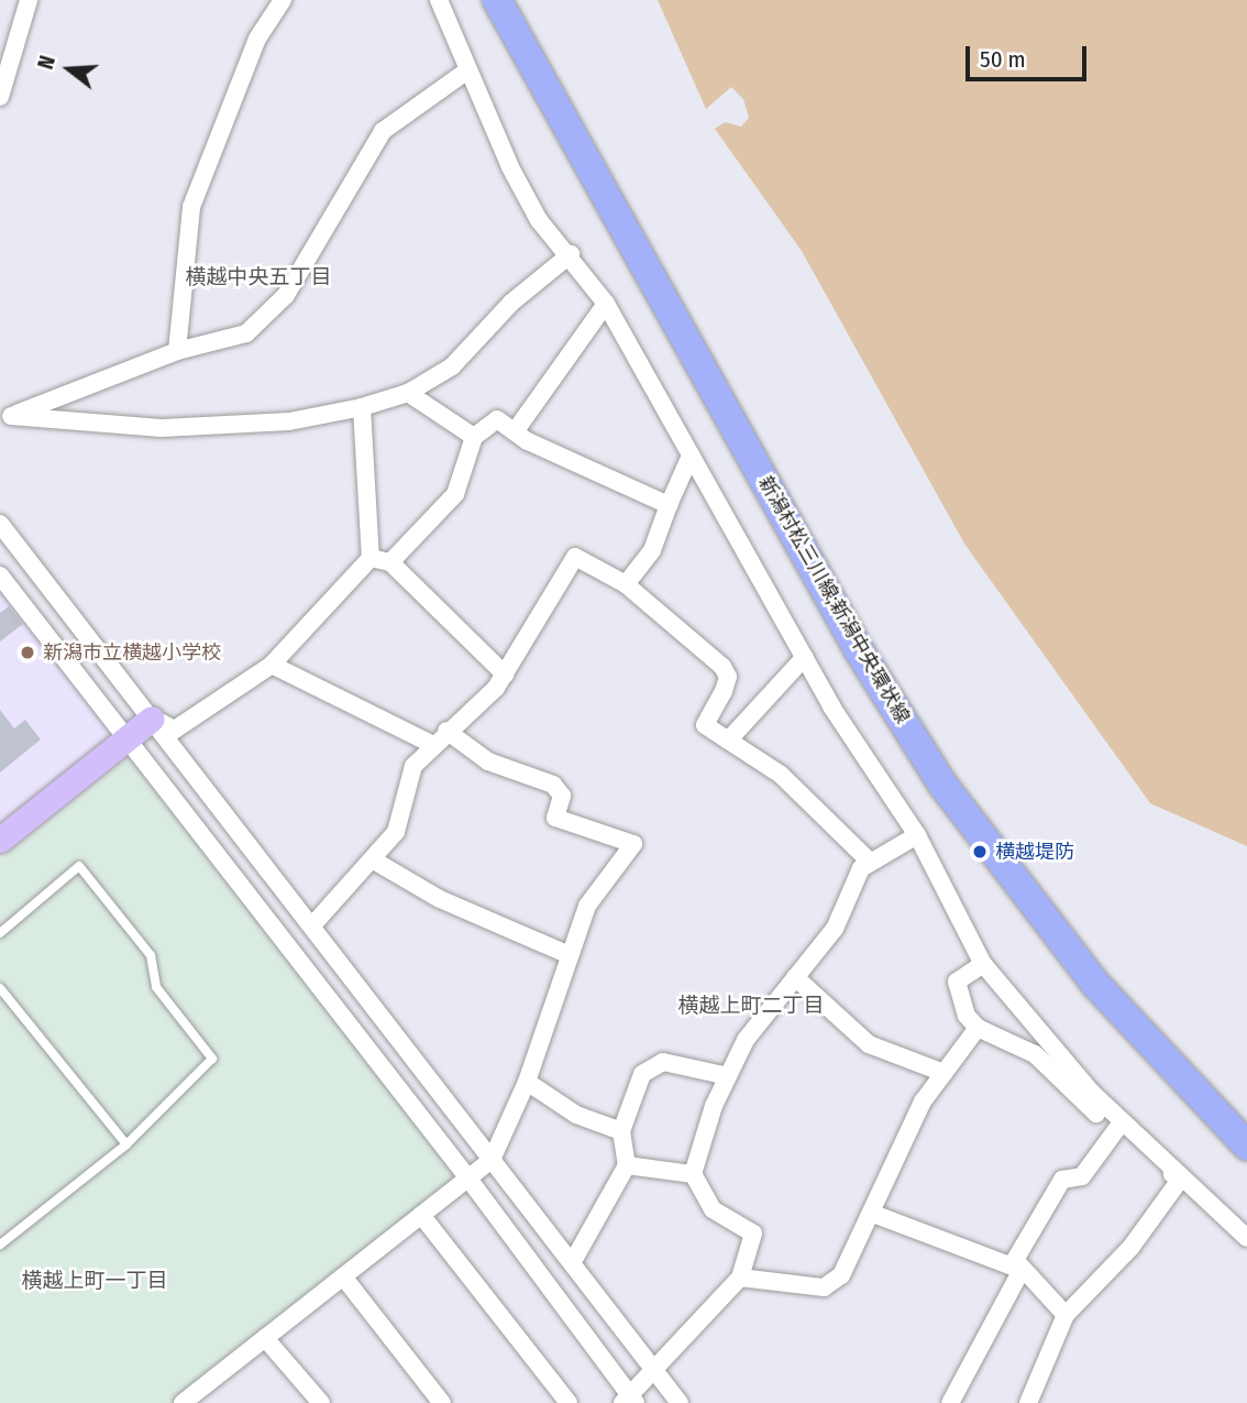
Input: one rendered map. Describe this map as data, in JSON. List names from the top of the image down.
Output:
{
  "streets": {
    "main road": ["新潟村松三川線;新潟中央環状線"]
  },
  "districts": ["横越中央五丁目", "横越上町二丁目", "横越上町一丁目"],
  "places": ["新潟市立横越小学校", "横越堤防"],
  "scale_bar": "50 m",
  "north": "left"
}
